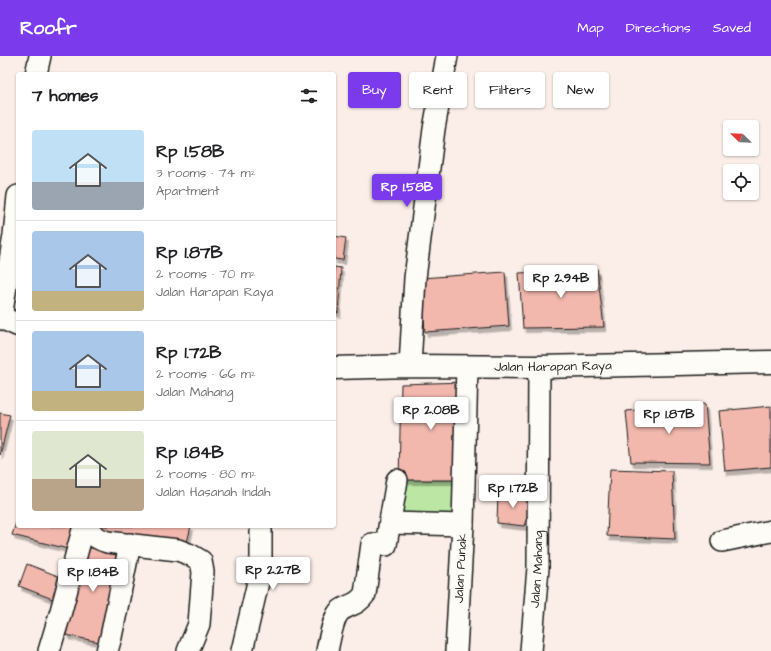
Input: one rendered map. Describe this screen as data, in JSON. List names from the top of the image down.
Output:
{
  "streets": {
    "main road": ["Jalan Harapan Raya"],
    "street": ["Jalan Punak", "Jalan Mahang"]
  },
  "crossings": [
    ["Jalan Harapan Raya", "Jalan Punak"],
    ["Jalan Harapan Raya", "Jalan Mahang"]
  ],
  "north": "top left",
  "page": {
    "header": "Roofr",
    "nav": ["Map", "Directions", "Saved"],
    "chip": [
      "Buy",
      "Rent",
      "Filters",
      "New"
    ],
    "heading": "7 homes",
    "list": [
      {
        "name": "Rp 1.58B",
        "note": "3 rooms · 74 m² · Apartment"
      },
      {
        "name": "Rp 1.87B",
        "note": "2 rooms · 70 m² · Jalan Harapan Raya"
      },
      {
        "name": "Rp 1.72B",
        "note": "2 rooms · 66 m² · Jalan Mahang"
      },
      {
        "name": "Rp 1.84B",
        "note": "2 rooms · 80 m² · Jalan Hasanah Indah"
      }
    ],
    "price": [
      "Rp 1.58B",
      "Rp 2.94B",
      "Rp 2.08B",
      "Rp 1.87B",
      "Rp 1.72B",
      "Rp 2.27B",
      "Rp 1.84B"
    ]
  }
}
